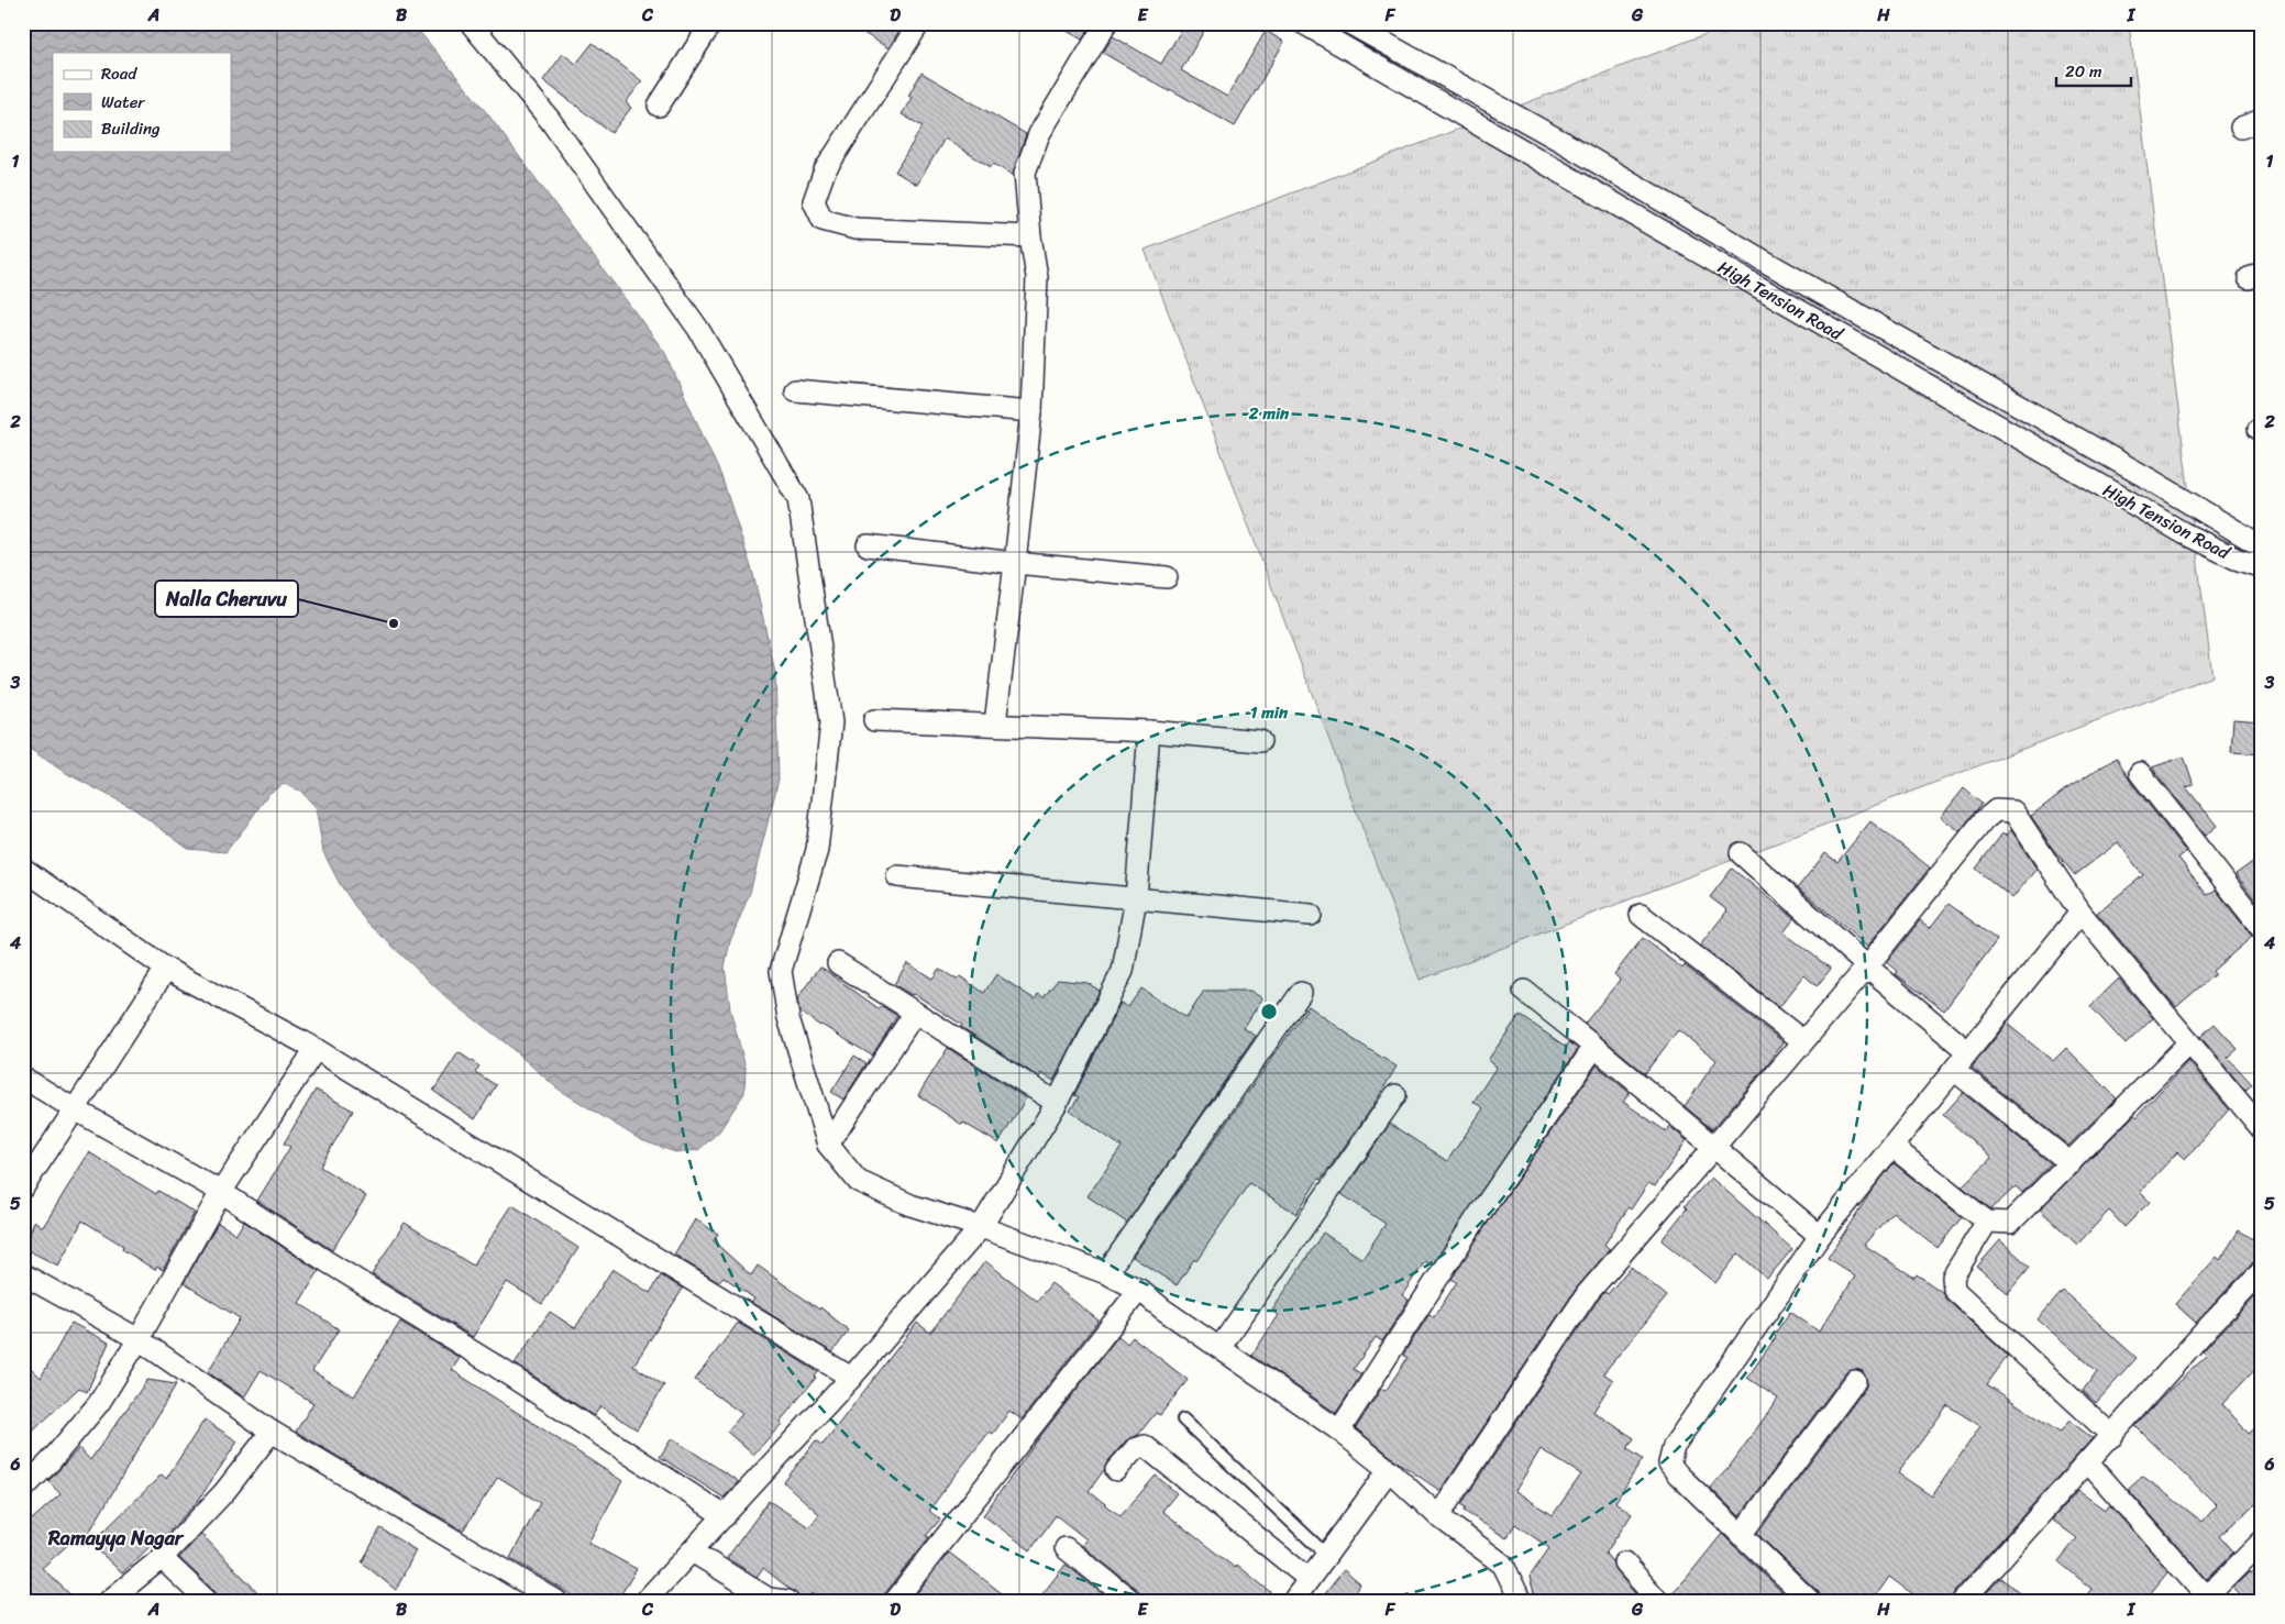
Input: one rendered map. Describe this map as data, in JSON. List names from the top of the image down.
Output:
{
  "streets": {
    "street": ["High Tension Road"]
  },
  "districts": ["Ramayya Nagar"],
  "places": ["Nalla Cheruvu"],
  "legend": ["Road", "Water", "Building"],
  "scale_bar": "20 m",
  "grid": {
    "columns": [
      "A",
      "B",
      "C",
      "D",
      "E",
      "F",
      "G",
      "H",
      "I"
    ],
    "rows": [
      "1",
      "2",
      "3",
      "4",
      "5",
      "6"
    ]
  },
  "rings": ["2 min", "1 min"]
}
